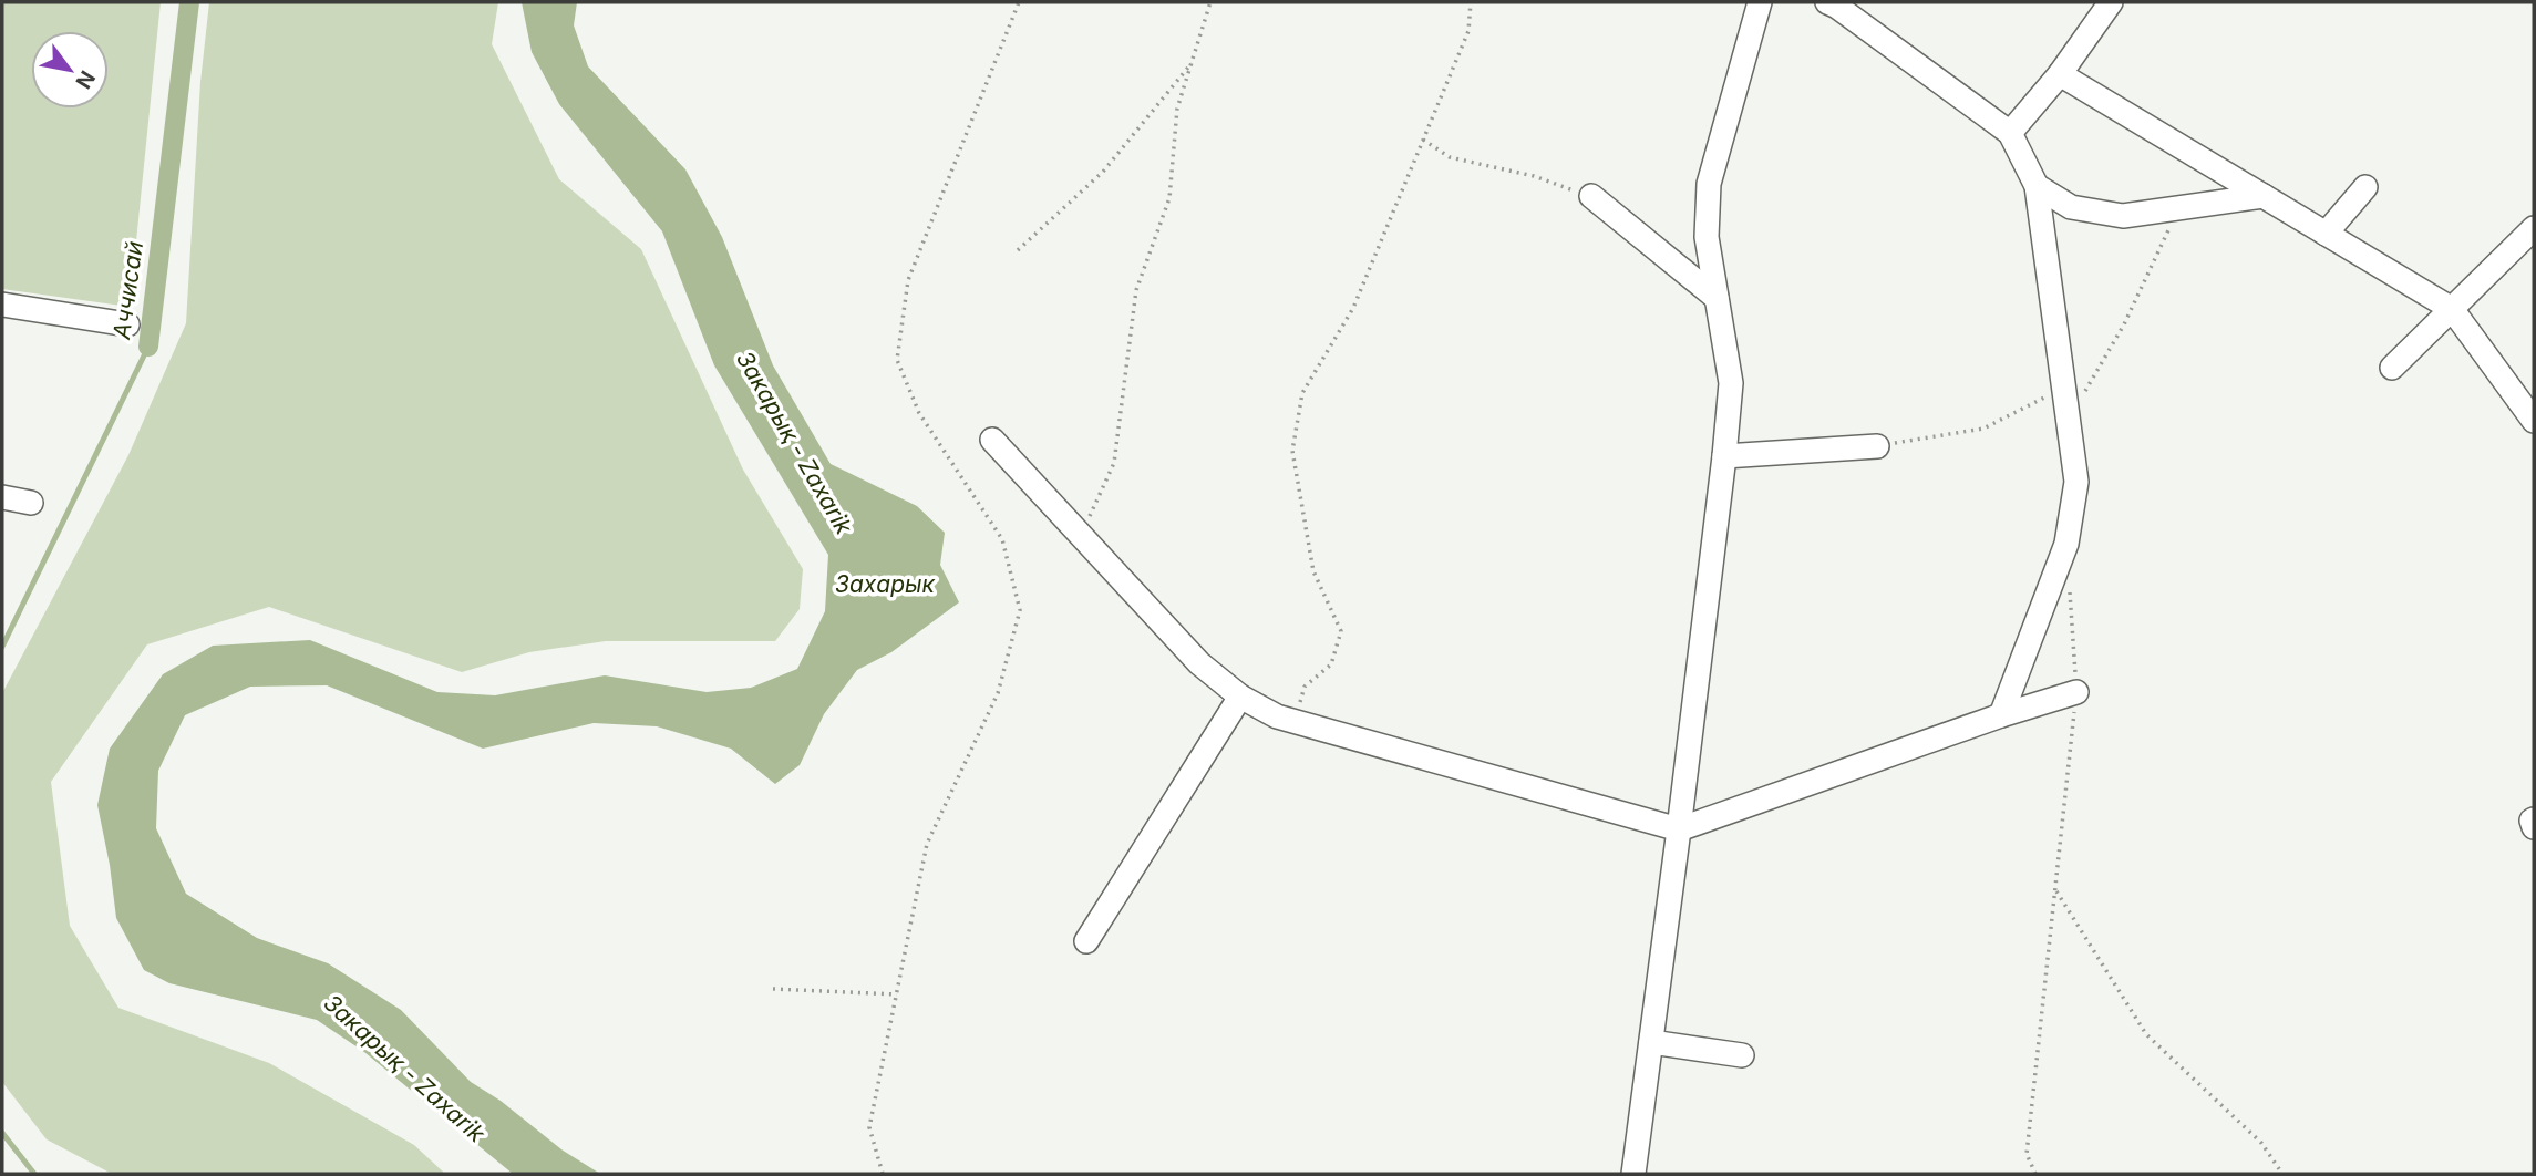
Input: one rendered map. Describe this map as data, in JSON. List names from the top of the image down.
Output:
{
  "water": ["Аччисай", "Закарық - Zaxarik", "Захарык"],
  "north": "bottom right"
}
